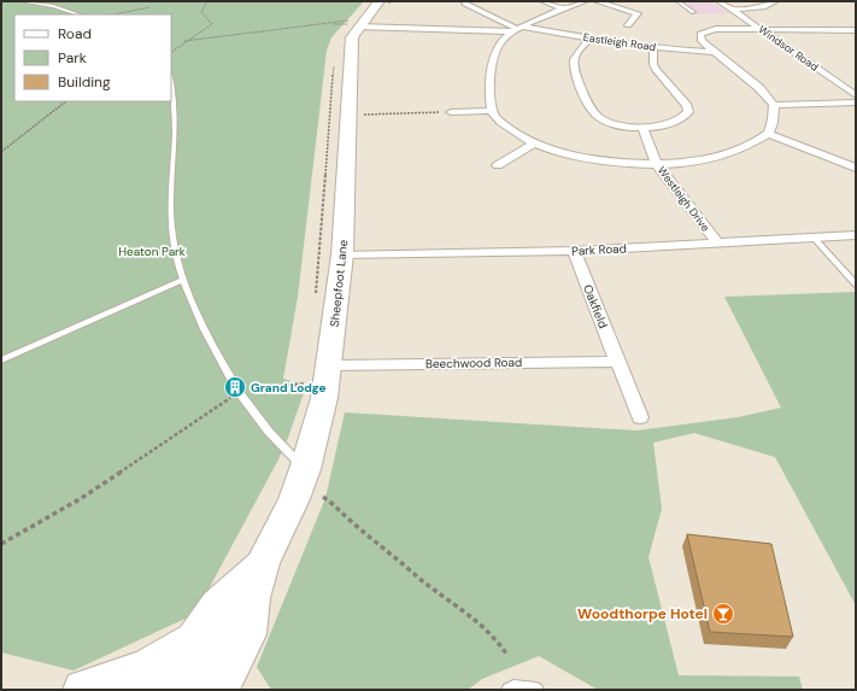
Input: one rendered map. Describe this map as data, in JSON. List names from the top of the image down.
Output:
{
  "streets": {
    "main road": ["Sheepfoot Lane"],
    "street": [
      "Eastleigh Road",
      "Windsor Road",
      "Westleigh Drive",
      "Park Road",
      "Oakfield",
      "Beechwood Road"
    ]
  },
  "crossings": [
    ["Eastleigh Road", "Sheepfoot Lane"],
    ["Westleigh Drive", "Park Road"],
    ["Park Road", "Sheepfoot Lane"],
    ["Park Road", "Oakfield"],
    ["Sheepfoot Lane", "Beechwood Road"],
    ["Oakfield", "Beechwood Road"]
  ],
  "parks": ["Heaton Park"],
  "places": {
    "building": ["Grand Lodge"],
    "bar": ["Woodthorpe Hotel"]
  },
  "legend": ["Road", "Park", "Building"]
}
